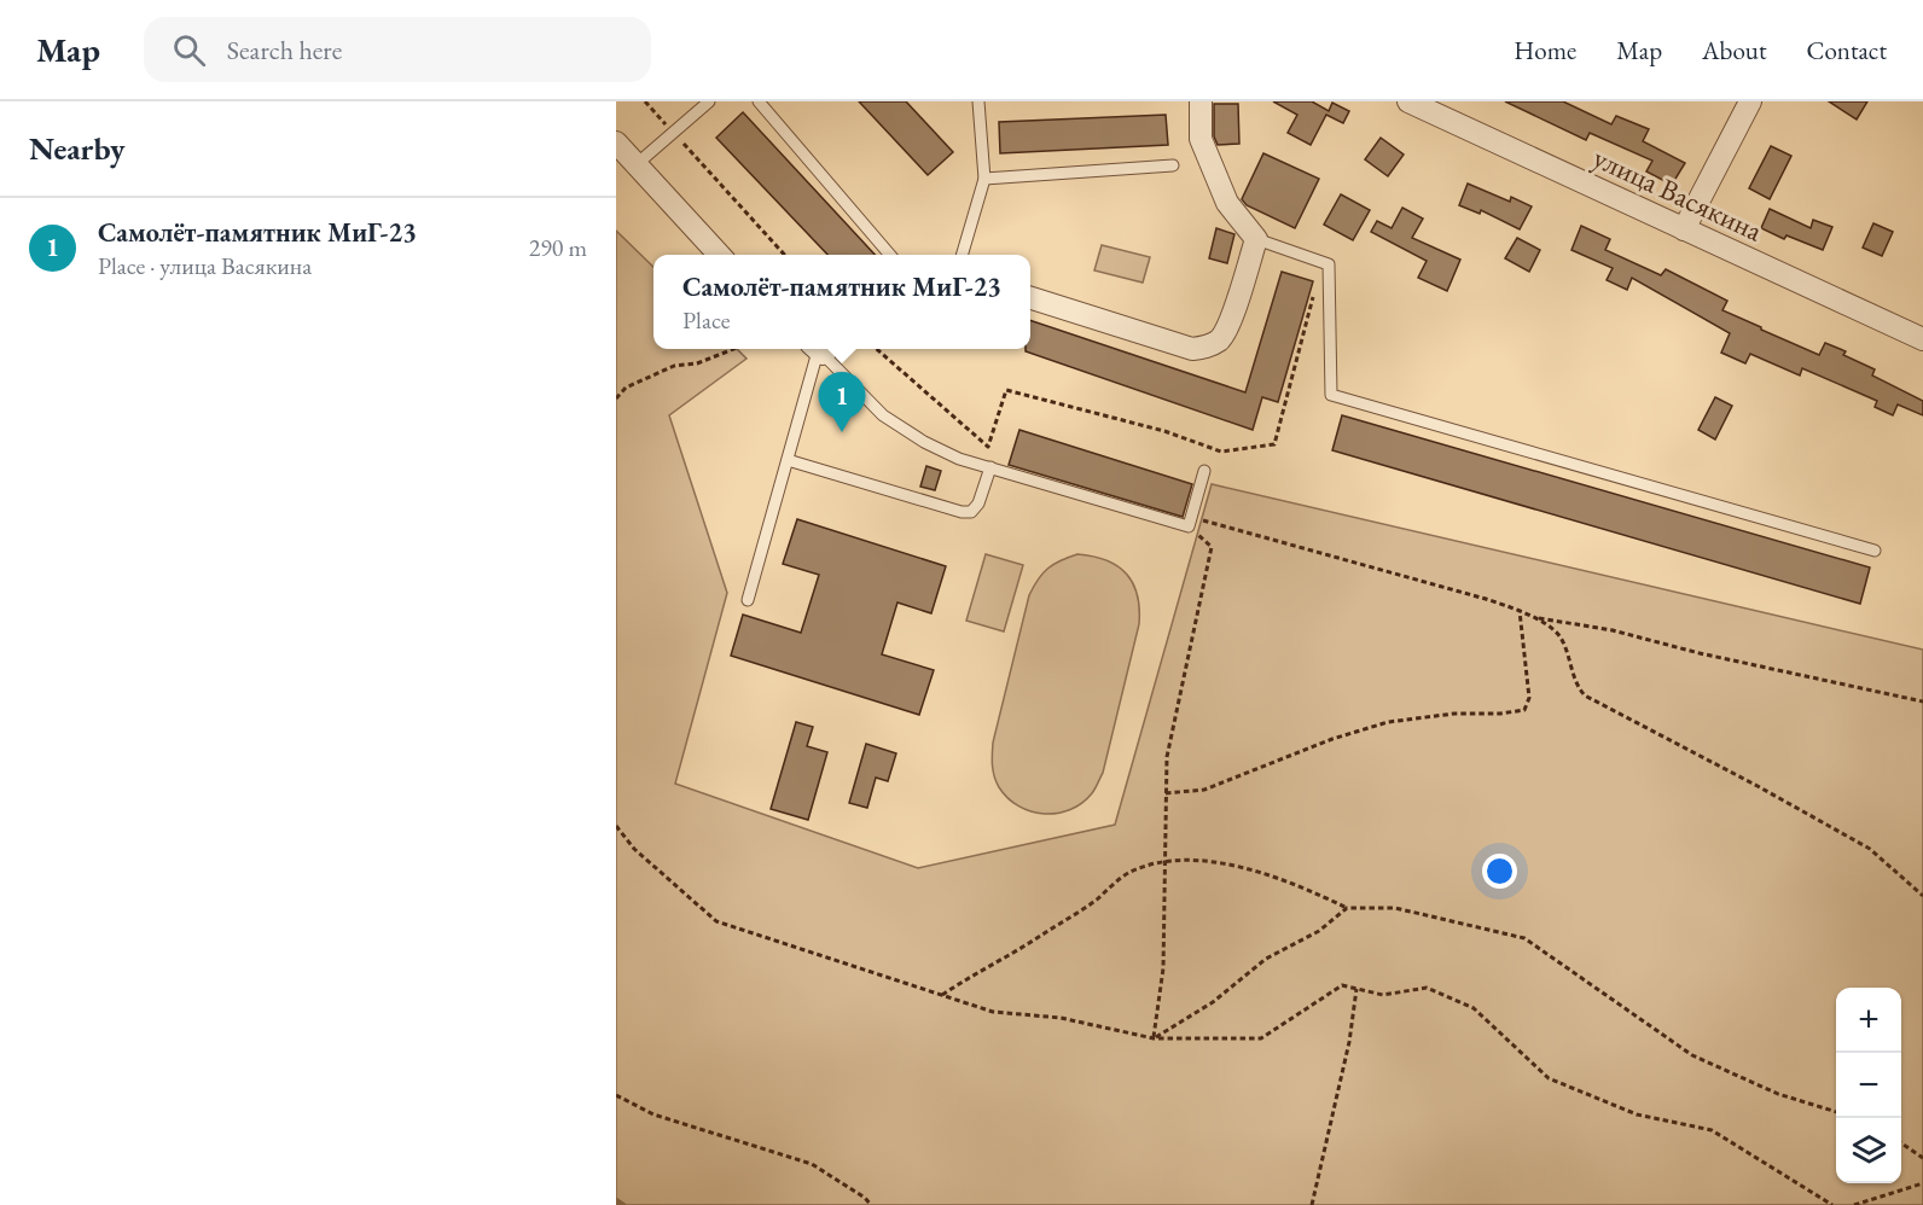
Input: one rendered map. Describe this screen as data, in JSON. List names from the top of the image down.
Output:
{
  "streets": {
    "street": ["улица Васякина"]
  },
  "page": {
    "header": "Map",
    "search": "Search here",
    "nav": [
      "Home",
      "Map",
      "About",
      "Contact"
    ],
    "heading": "Nearby",
    "list": [
      {
        "mark": "1",
        "name": "Самолёт-памятник МиГ-23",
        "note": "Place · улица Васякина",
        "value": "290 m"
      }
    ],
    "popup": ["Самолёт-памятник МиГ-23", "Place"],
    "pins": "1",
    "map_buttons": ["+", "−"]
  }
}
